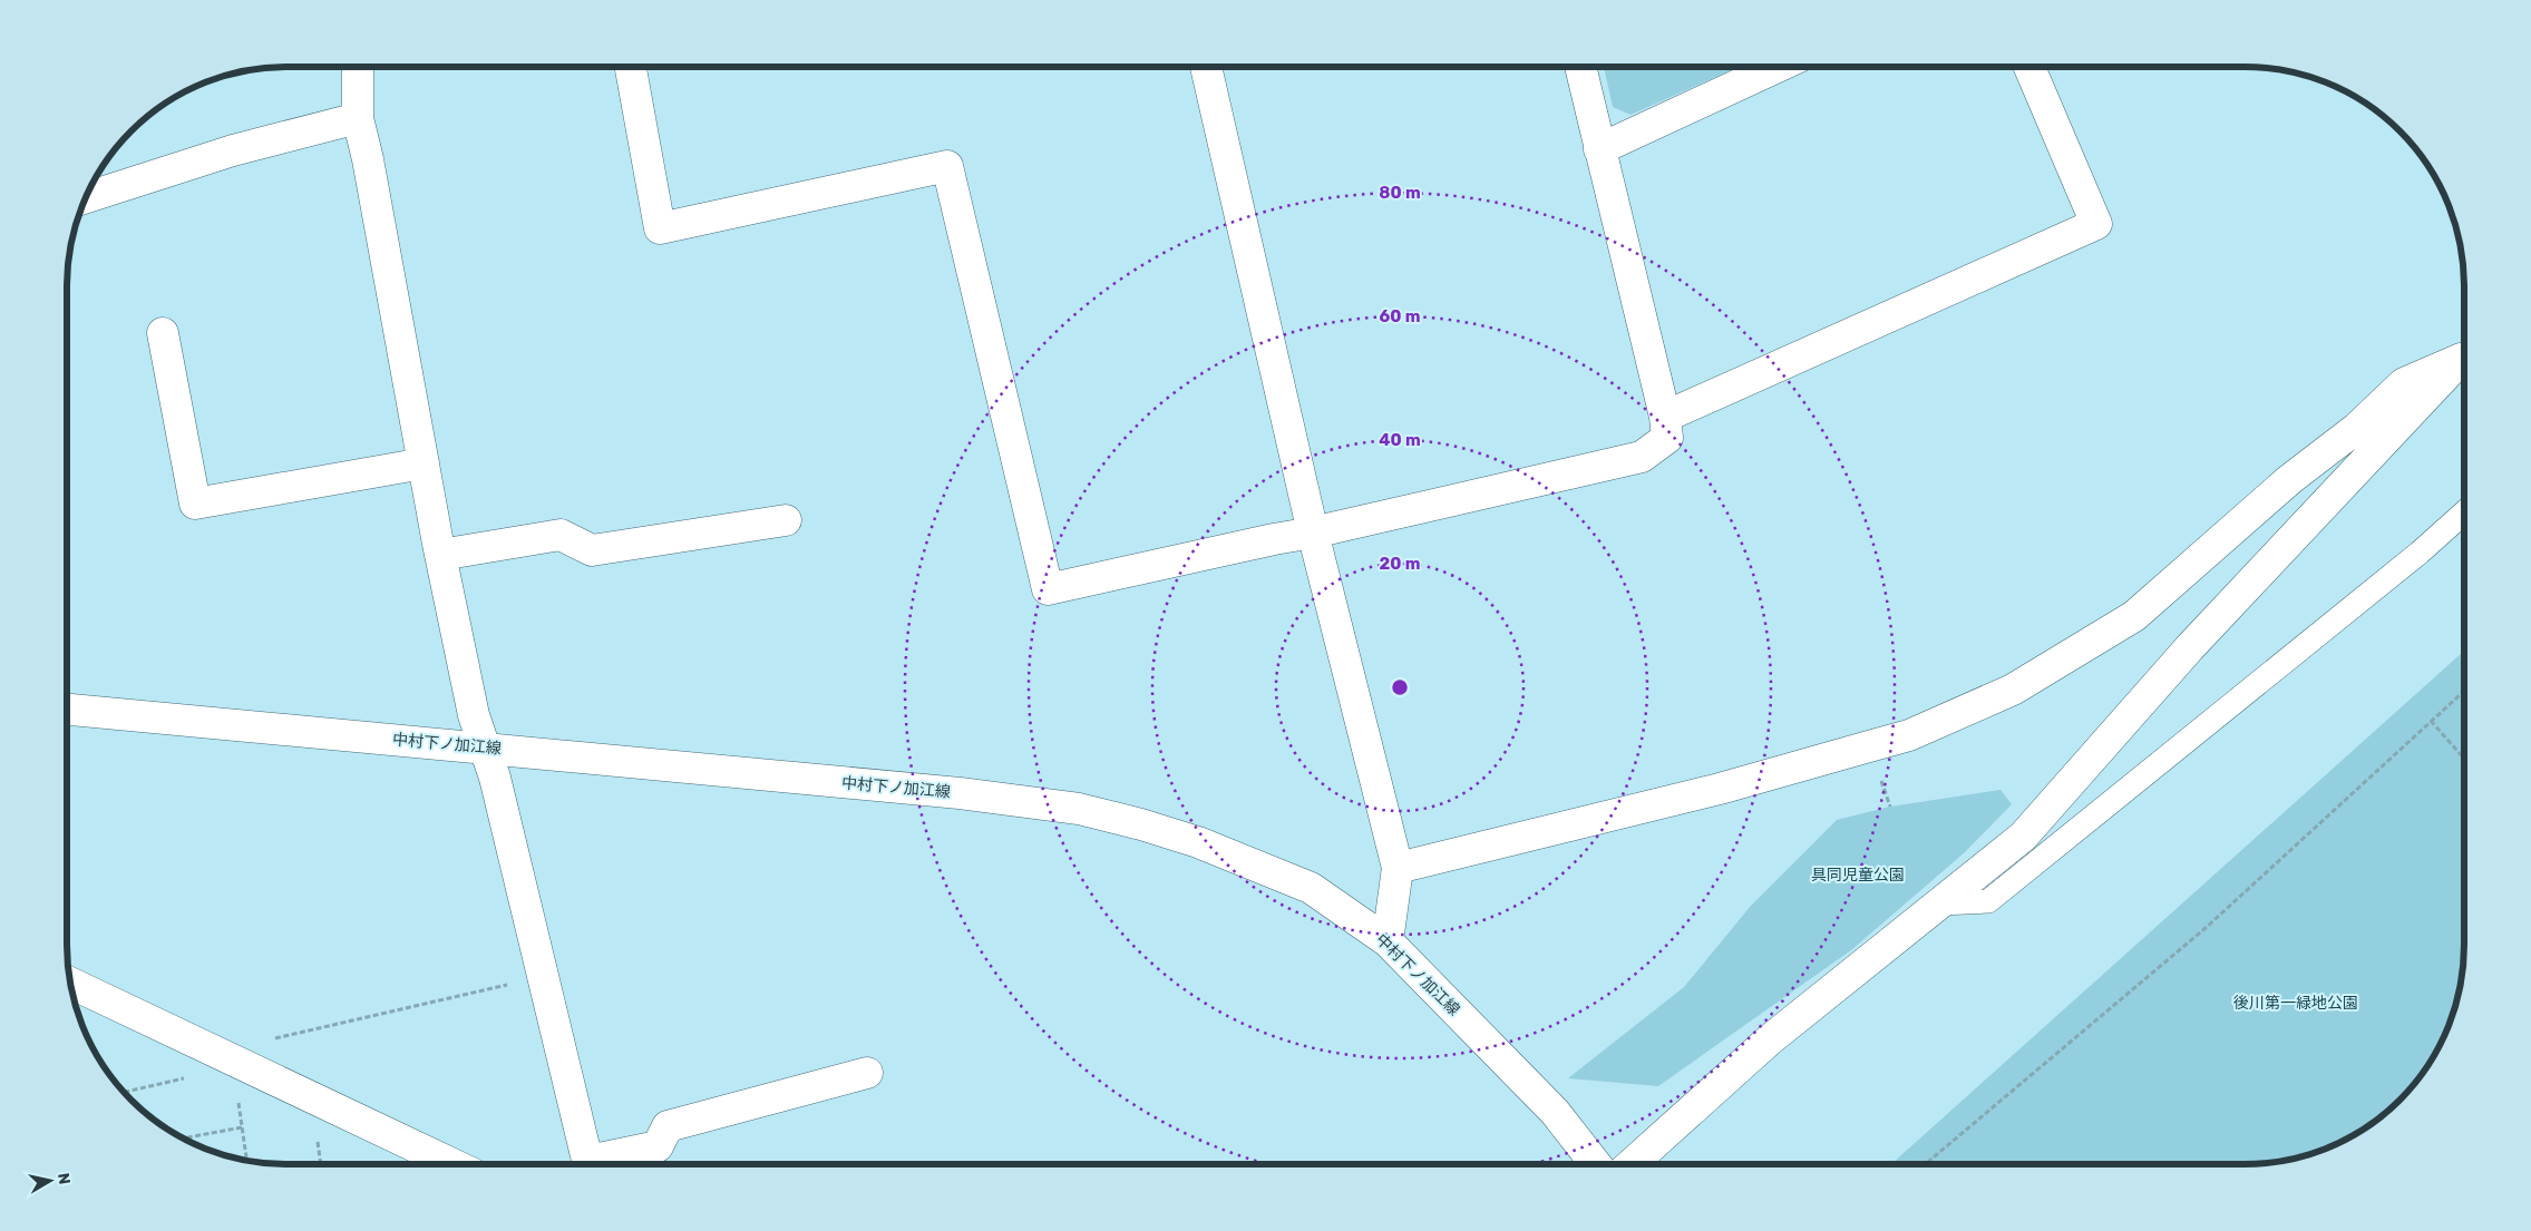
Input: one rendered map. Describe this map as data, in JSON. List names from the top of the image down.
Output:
{
  "streets": {
    "street": ["中村下ノ加江線"]
  },
  "parks": ["具同児童公園", "後川第一緑地公園"],
  "north": "right",
  "rings": [
    "80 m",
    "60 m",
    "40 m",
    "20 m"
  ]
}
